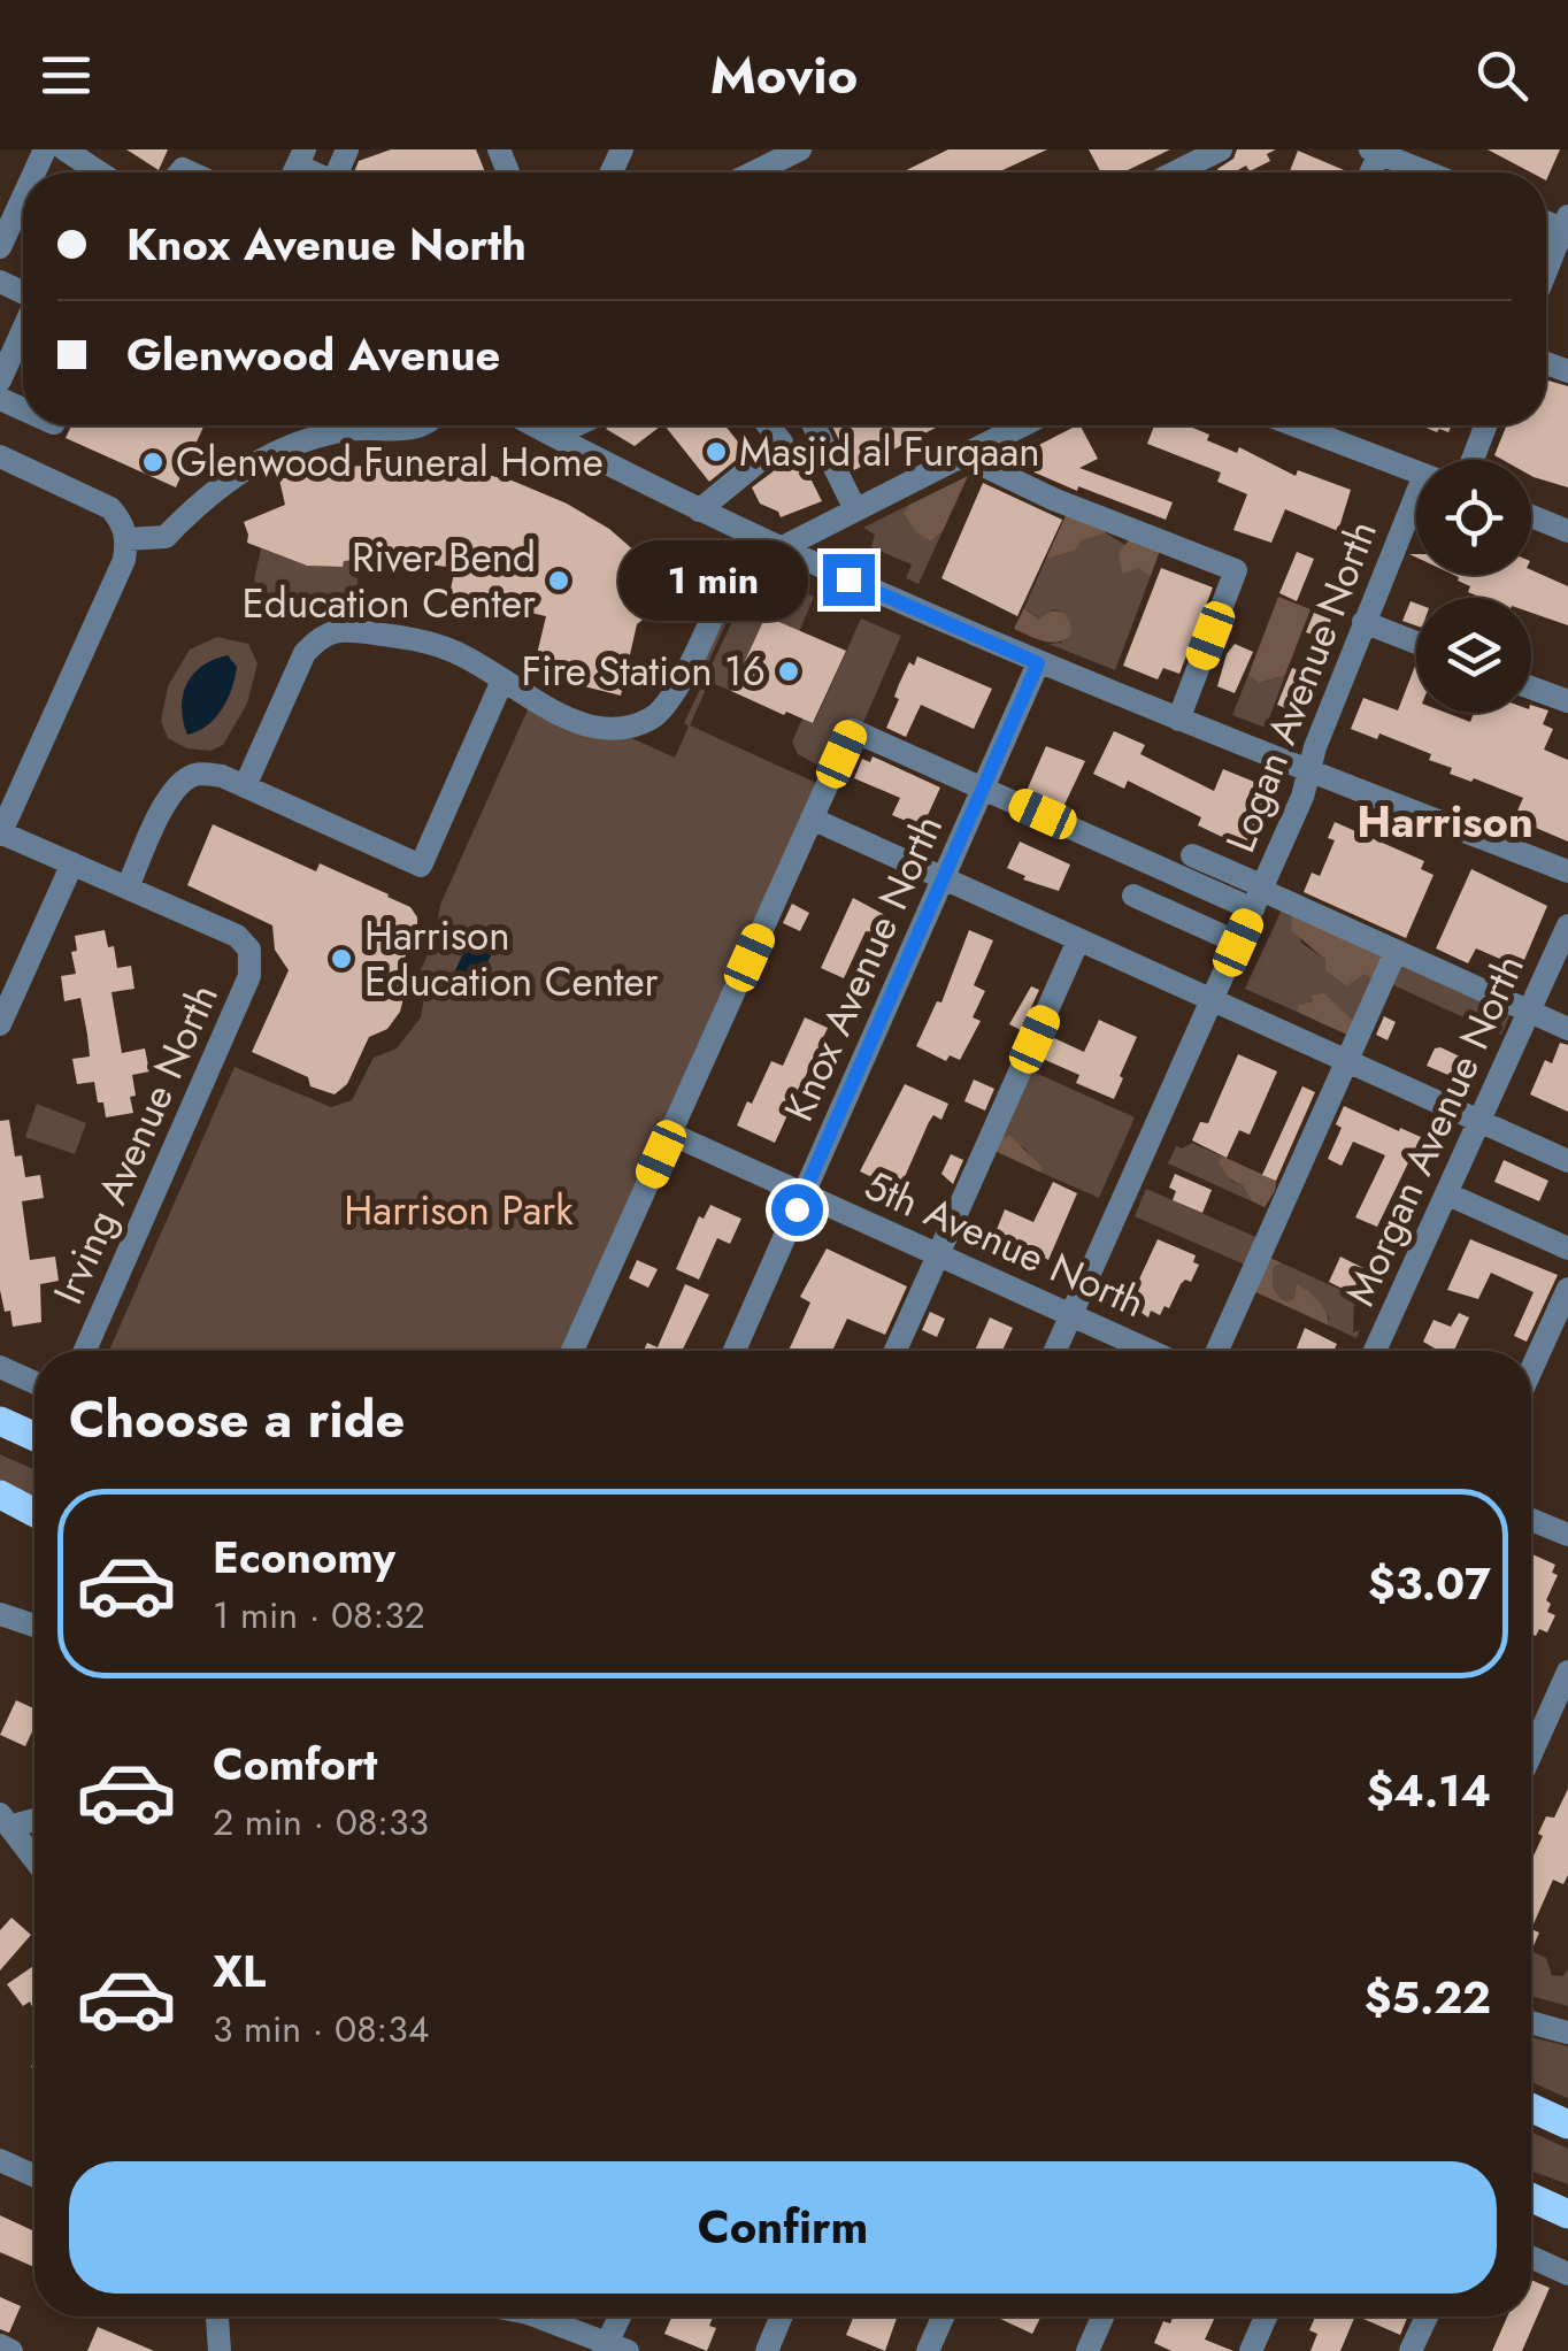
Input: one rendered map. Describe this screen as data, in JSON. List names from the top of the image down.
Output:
{
  "streets": {
    "street": [
      "Logan Avenue North",
      "Knox Avenue North",
      "Morgan Avenue North",
      "Irving Avenue North",
      "5th Avenue North"
    ]
  },
  "crossings": [
    ["Logan Avenue North", "5th Avenue North"],
    ["Knox Avenue North", "5th Avenue North"]
  ],
  "districts": ["Harrison"],
  "parks": ["Harrison Park"],
  "places": [
    "Masjid al Furqaan",
    "Glenwood Funeral Home",
    "River Bend Education Center",
    "Fire Station 16",
    "Harrison Education Center"
  ],
  "page": {
    "header": "Movio",
    "banner": ["Knox Avenue North", "Glenwood Avenue"],
    "bubble": "1 min",
    "heading": "Choose a ride",
    "list": [
      {
        "name": "Economy",
        "note": "1 min · 08:32",
        "value": "$3.07"
      },
      {
        "name": "Comfort",
        "note": "2 min · 08:33",
        "value": "$4.14"
      },
      {
        "name": "XL",
        "note": "3 min · 08:34",
        "value": "$5.22"
      }
    ],
    "buttons": "Confirm"
  }
}
